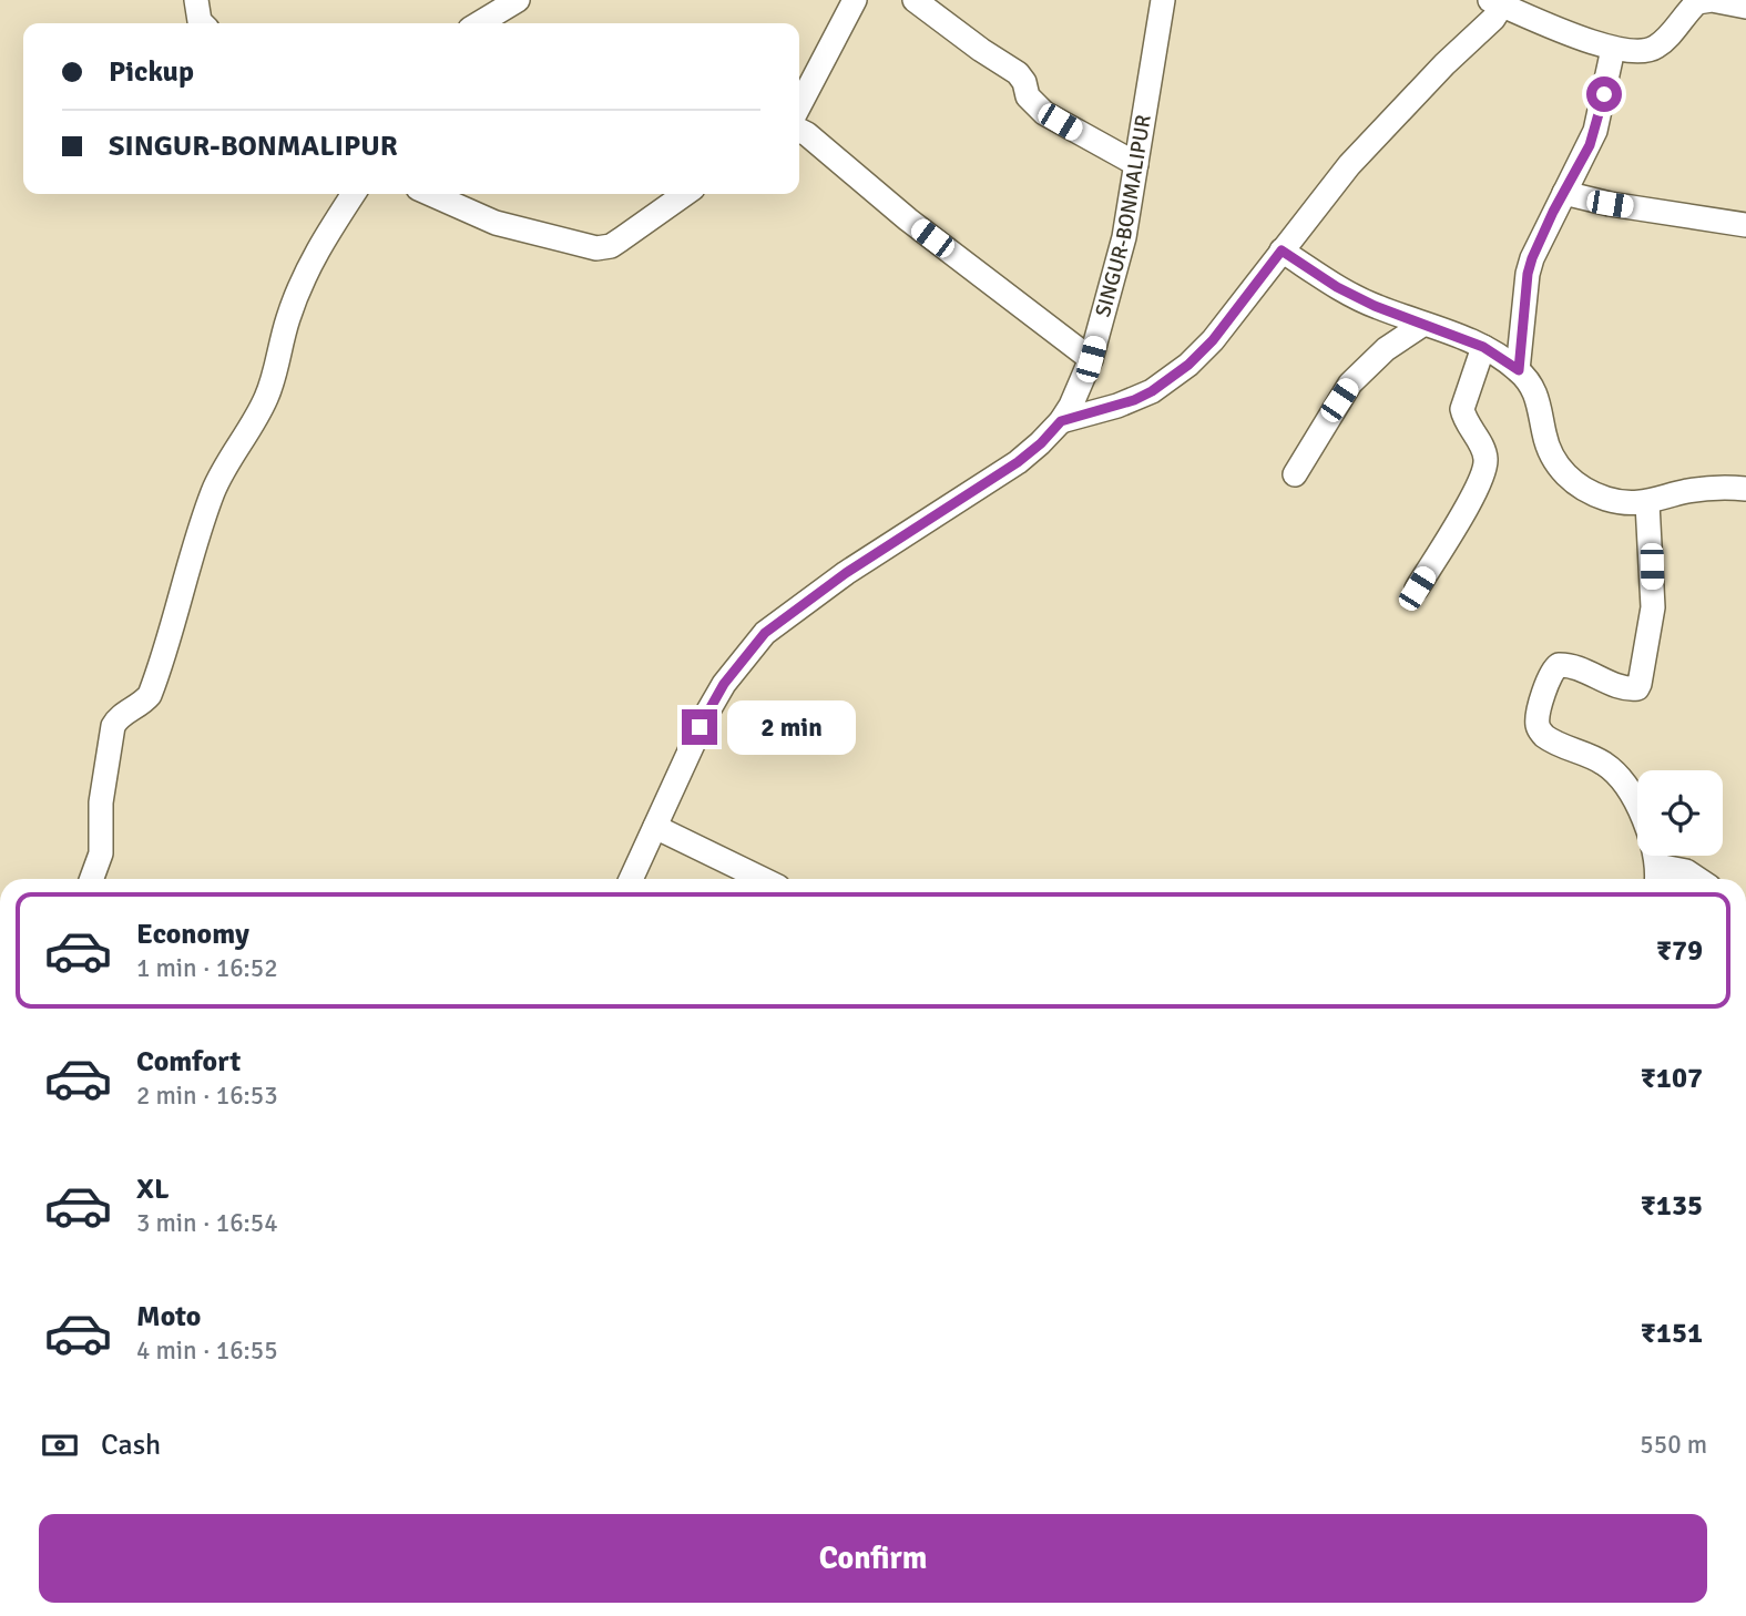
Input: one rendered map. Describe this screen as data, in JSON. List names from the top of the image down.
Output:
{
  "streets": {
    "street": ["SINGUR-BONMALIPUR"]
  },
  "page": {
    "banner": ["Pickup", "SINGUR-BONMALIPUR"],
    "bubble": "2 min",
    "list": [
      {
        "name": "Economy",
        "note": "1 min · 16:52",
        "value": "₹79"
      },
      {
        "name": "Comfort",
        "note": "2 min · 16:53",
        "value": "₹107"
      },
      {
        "name": "XL",
        "note": "3 min · 16:54",
        "value": "₹135"
      },
      {
        "name": "Moto",
        "note": "4 min · 16:55",
        "value": "₹151"
      }
    ],
    "pay": ["Cash", "550 m"],
    "buttons": "Confirm"
  }
}
